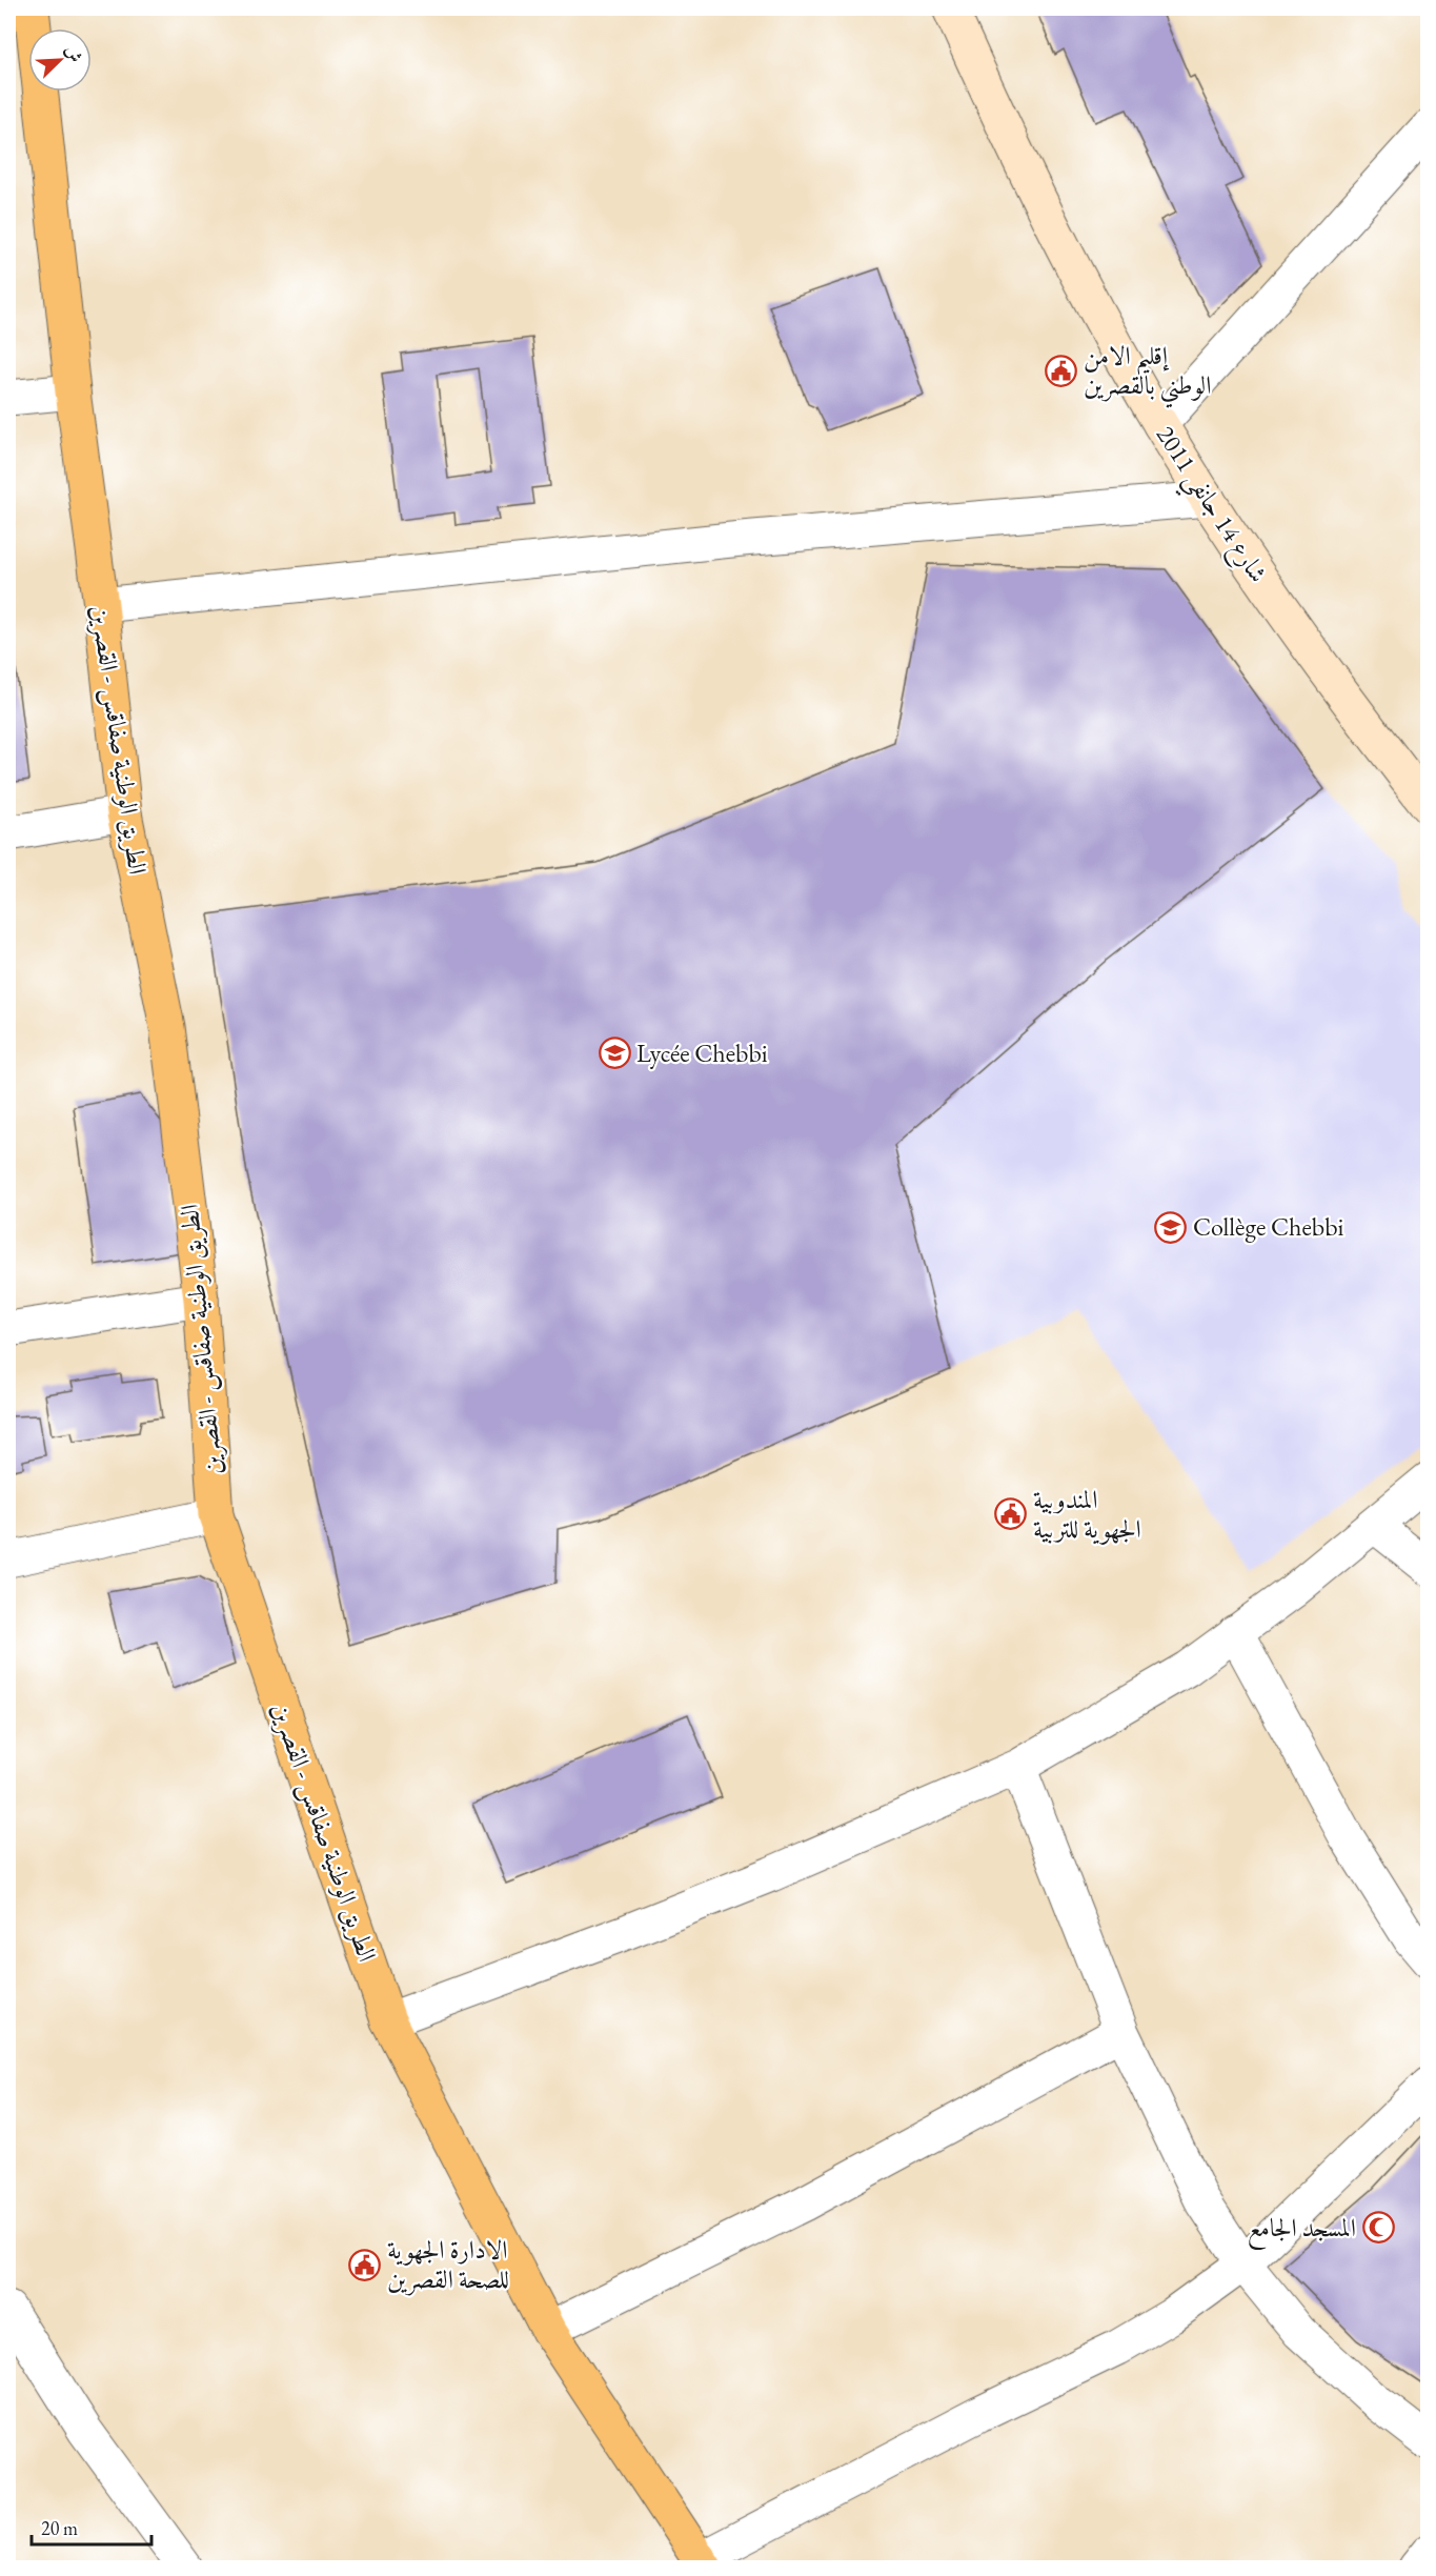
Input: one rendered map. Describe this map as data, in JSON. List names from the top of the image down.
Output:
{
  "streets": {
    "main road": ["شارع 14 جانفي 2011", "الطريق الوطنية صفاقس - القصرين"]
  },
  "places": {
    "public building": ["إقليم الامن الوطني بالقصرين", "المندوبية الجهوية للتربية", "الادارة الجهوية للصحة القصرين"],
    "school or university": ["Lycée Chebbi", "Collège Chebbi"],
    "mosque": ["المسجد الجامع"]
  },
  "scale_bar": "20 m",
  "north": "top right"
}
